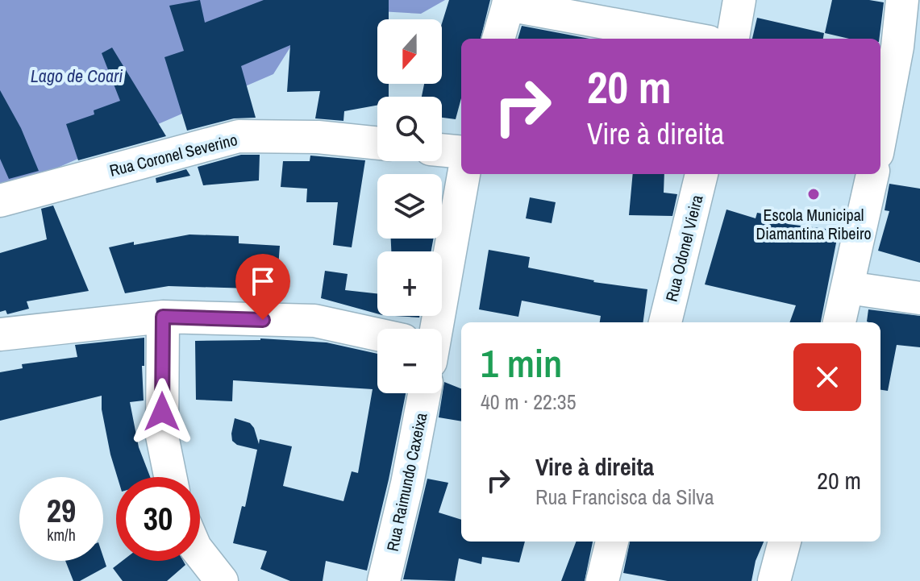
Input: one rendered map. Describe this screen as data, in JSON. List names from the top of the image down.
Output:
{
  "streets": {
    "street": ["Rua Coronel Severino", "Rua Odonel Vieira", "Rua Raimundo Caxeixa"]
  },
  "water": ["Lago de Coari"],
  "places": ["Escola Municipal Diamantina Ribeiro"],
  "north": "bottom",
  "page": {
    "map_buttons": ["+", "−"],
    "turn": ["20 m", "Vire à direita"],
    "heading": ["1 min", "40 m · 22:35"],
    "list": [
      {
        "name": "Vire à direita",
        "note": "Rua Francisca da Silva",
        "value": "20 m"
      }
    ],
    "speed": "29 km/h",
    "limit": "30"
  }
}
